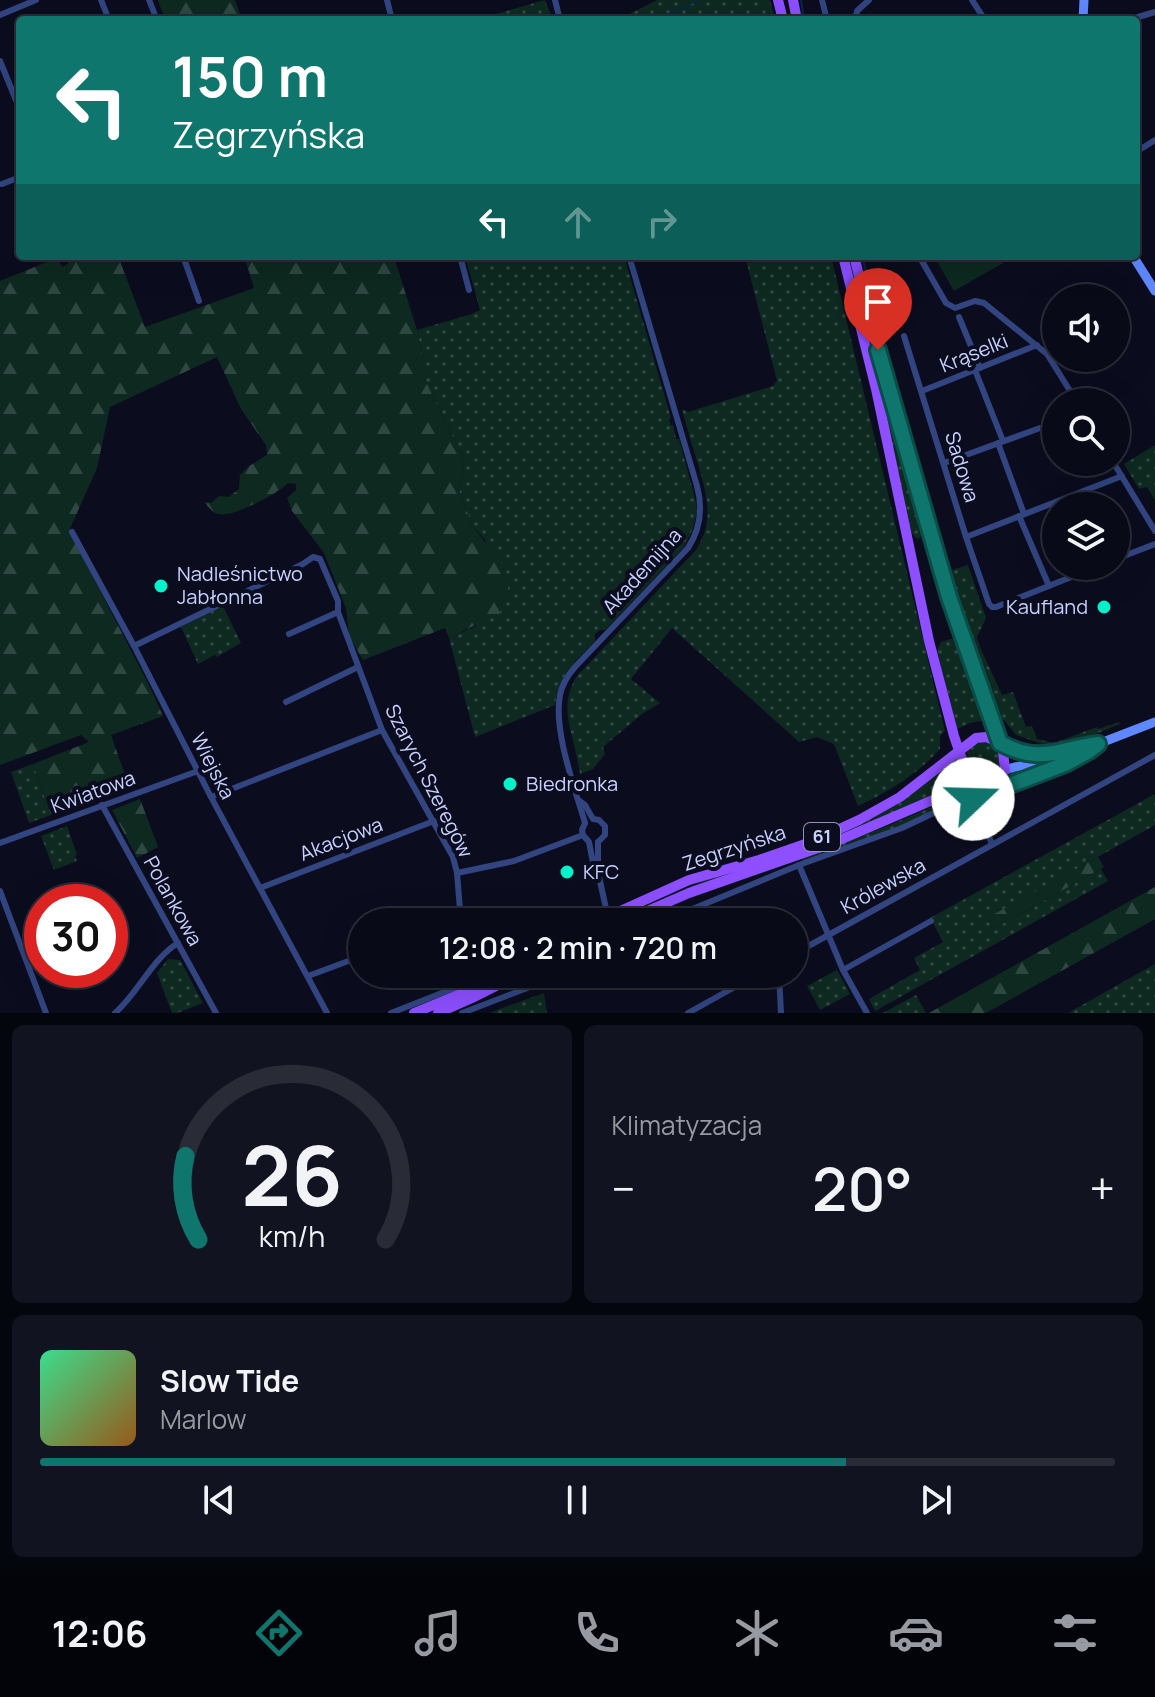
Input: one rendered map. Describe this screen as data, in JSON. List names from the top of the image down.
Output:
{
  "streets": {
    "main road": ["61", "Zegrzyńska"],
    "street": [
      "Krąselki",
      "Sadowa",
      "Akademijna",
      "Wiejska",
      "Szarych Szeregów",
      "Kwiatowa",
      "Akacjowa",
      "Królewska",
      "Polankowa"
    ]
  },
  "crossings": [
    ["Krąselki", "Sadowa"],
    ["Wiejska", "Szarych Szeregów"],
    ["Wiejska", "Kwiatowa"],
    ["Wiejska", "Akacjowa"],
    ["Szarych Szeregów", "Akacjowa"],
    ["Kwiatowa", "Polankowa"]
  ],
  "places": [
    "Nadleśnictwo Jabłonna",
    "Kaufland",
    "Biedronka",
    "KFC"
  ],
  "page": {
    "turn": ["150 m", "Zegrzyńska"],
    "limit": "30",
    "trip": "12:08 · 2 min · 720 m",
    "tile": "Klimatyzacja",
    "heat": ["−", "20°", "+"],
    "song": ["Slow Tide", "Marlow"],
    "tabs": "12:06",
    "gauge": ["26", "km/h"]
  }
}
